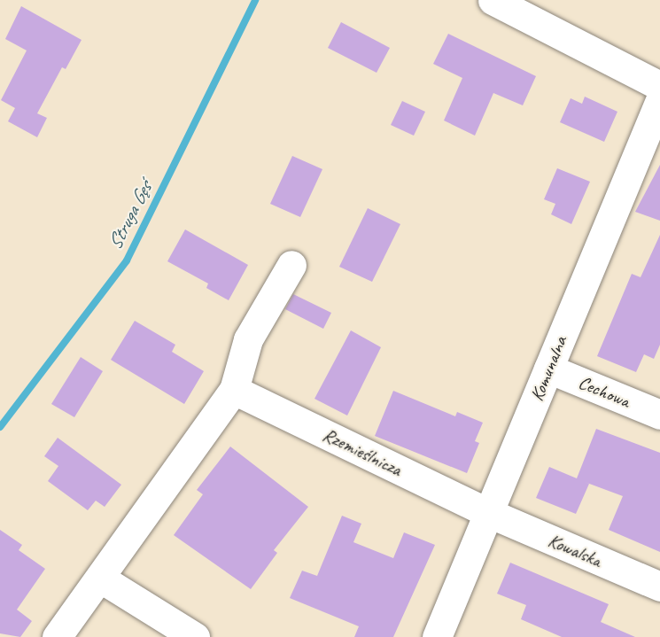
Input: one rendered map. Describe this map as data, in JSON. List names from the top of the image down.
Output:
{
  "streets": {
    "street": [
      "Komunalna",
      "Cechowa",
      "Rzemieślnicza",
      "Kowalska"
    ]
  },
  "crossings": [
    ["Komunalna", "Cechowa"],
    ["Komunalna", "Rzemieślnicza"],
    ["Komunalna", "Kowalska"],
    ["Rzemieślnicza", "Kowalska"]
  ],
  "water": ["Struga Gęś"]
}
